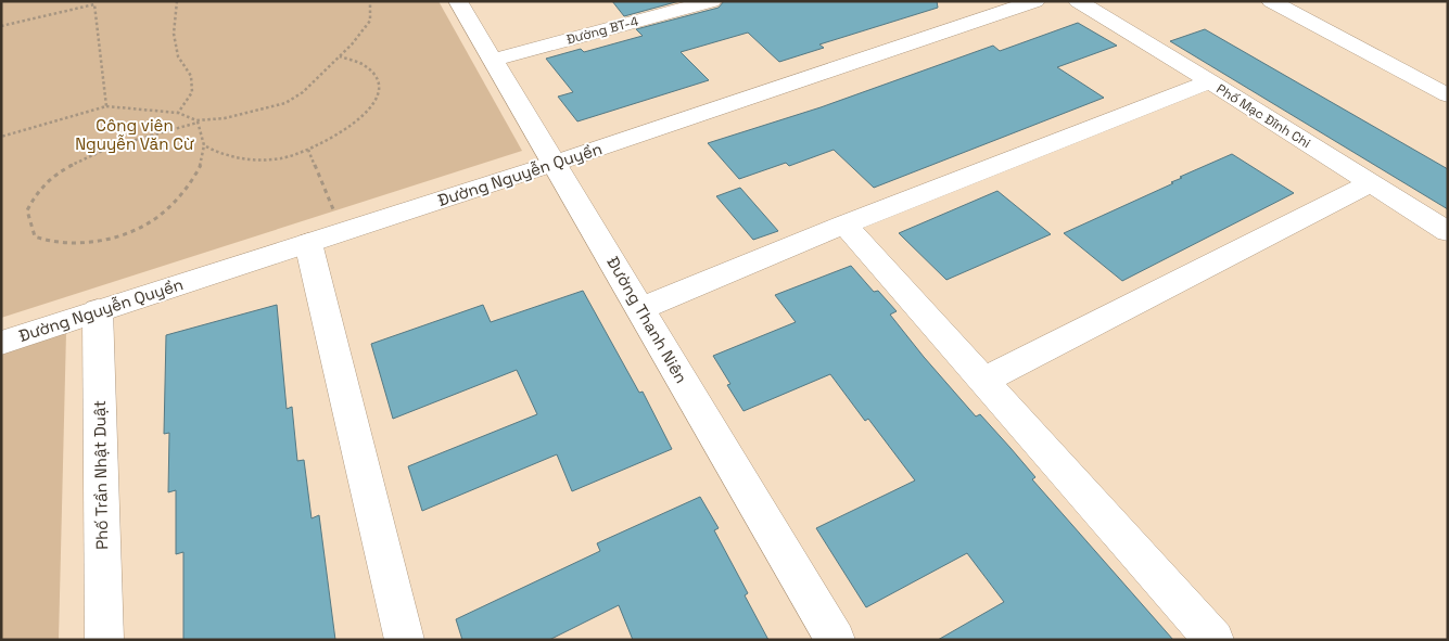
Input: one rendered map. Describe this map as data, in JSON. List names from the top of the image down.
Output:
{
  "streets": {
    "street": [
      "Đường BT-4",
      "Phố Mạc Đĩnh Chi",
      "Đường Nguyễn Quyền",
      "Đường Thanh Niên",
      "Phố Trần Nhật Duật"
    ]
  },
  "crossings": [
    ["Đường BT-4", "Đường Thanh Niên"],
    ["Đường Nguyễn Quyền", "Đường Thanh Niên"],
    ["Đường Nguyễn Quyền", "Phố Trần Nhật Duật"]
  ],
  "parks": ["Công viên Nguyễn Văn Cừ"]
}
